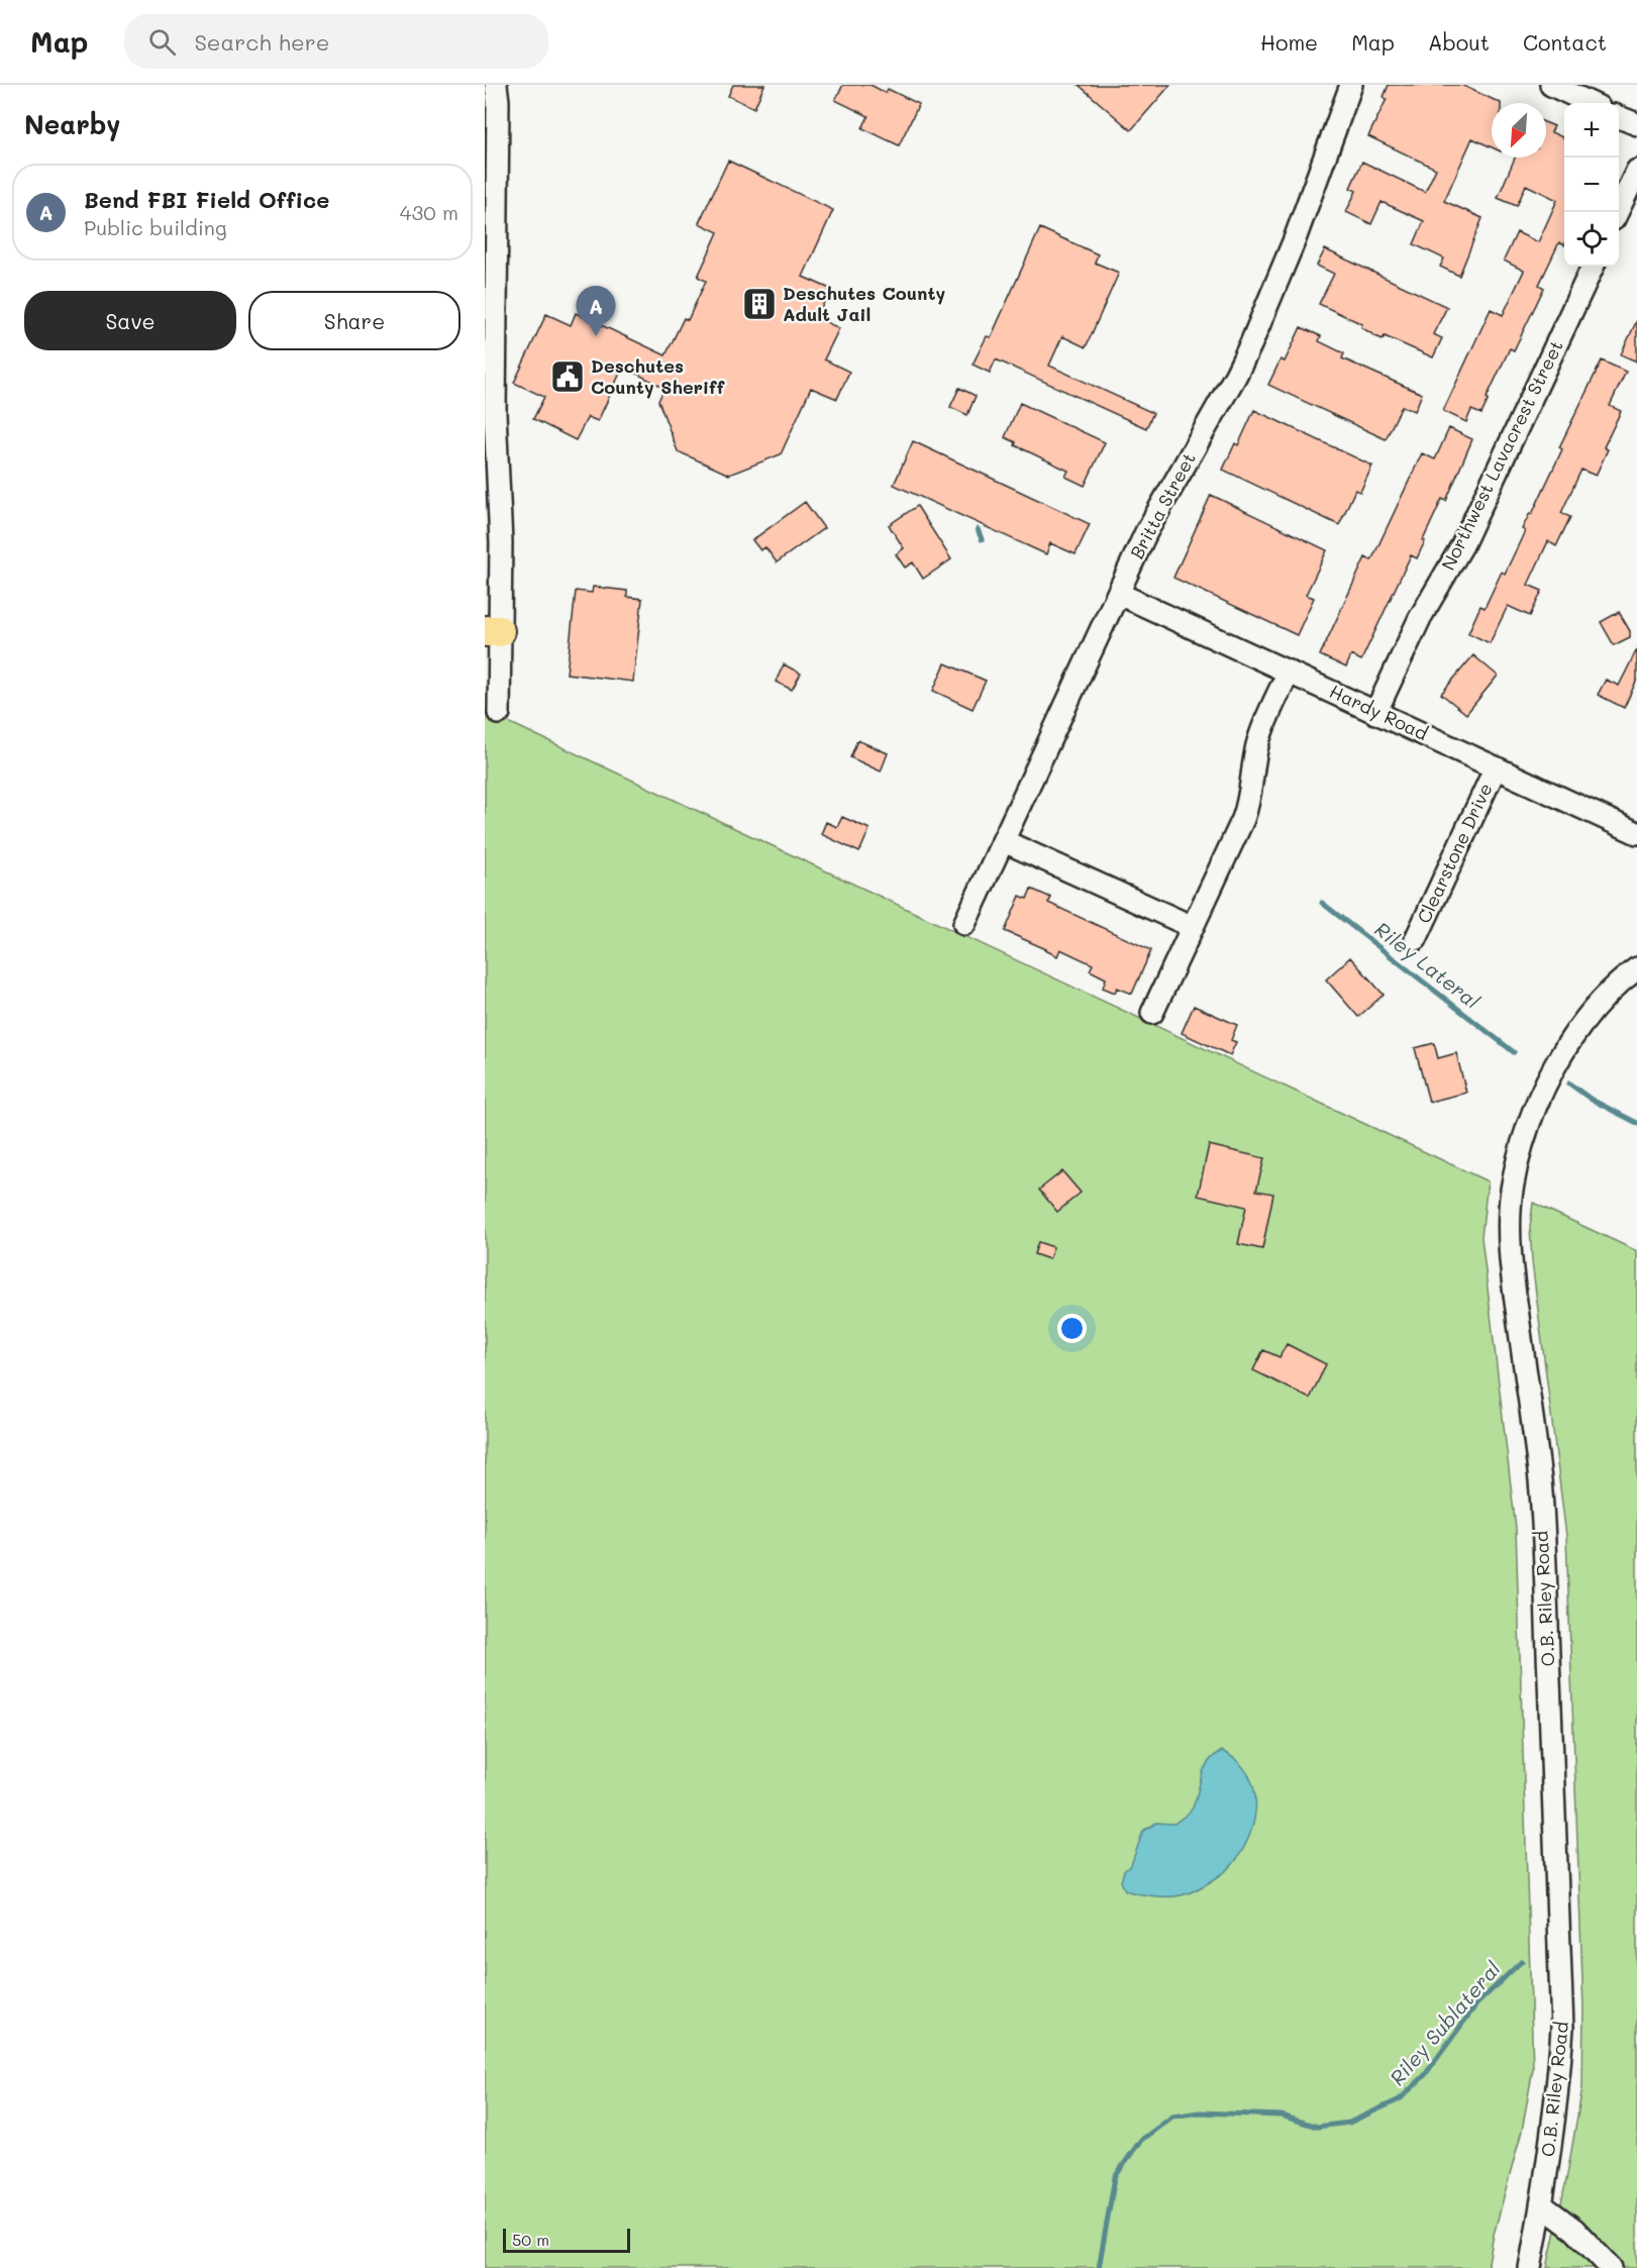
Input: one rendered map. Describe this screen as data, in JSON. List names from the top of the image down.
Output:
{
  "streets": {
    "street": [
      "Northwest Lavacrest Street",
      "Britta Street",
      "Hardy Road",
      "Clearstone Drive",
      "O.B. Riley Road"
    ]
  },
  "crossings": [
    ["Northwest Lavacrest Street", "Hardy Road"],
    ["Britta Street", "Hardy Road"],
    ["Hardy Road", "Clearstone Drive"]
  ],
  "water": ["Riley Lateral", "Riley Sublateral"],
  "places": {
    "building": ["Deschutes County Adult Jail"],
    "public building": ["Deschutes County Sheriff"]
  },
  "scale_bar": "50 m",
  "north": "bottom left",
  "page": {
    "header": "Map",
    "search": "Search here",
    "nav": [
      "Home",
      "Map",
      "About",
      "Contact"
    ],
    "heading": "Nearby",
    "map_buttons": ["+", "−"],
    "list": [
      {
        "mark": "A",
        "name": "Bend FBI Field Office",
        "note": "Public building",
        "value": "430 m"
      }
    ],
    "buttons": ["Save", "Share"],
    "pins": "A",
    "scale": "50 m"
  }
}
